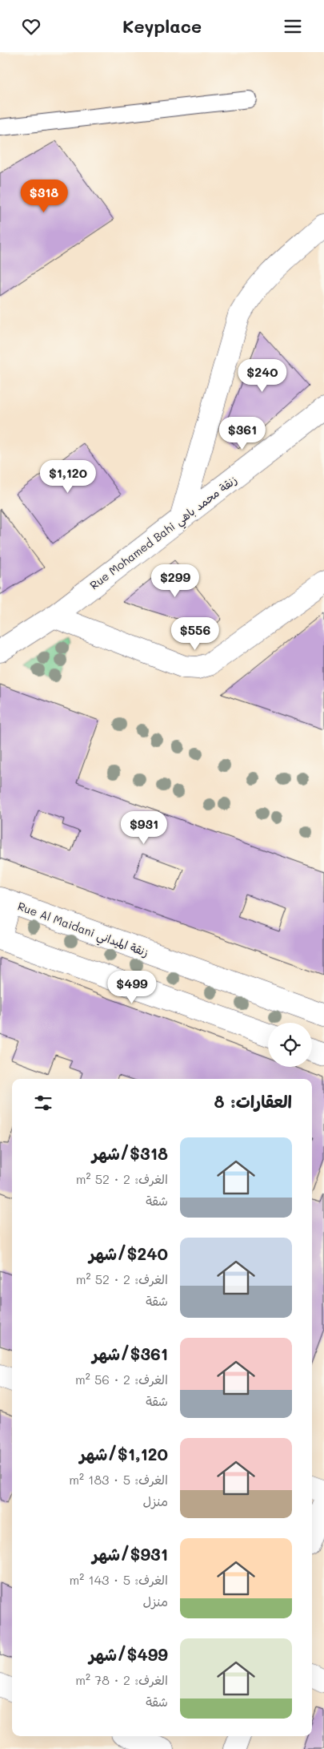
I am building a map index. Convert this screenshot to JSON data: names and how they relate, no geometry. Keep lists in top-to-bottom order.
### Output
{
  "streets": {
    "street": ["Rue Mohamed Bahi زنقة محمد باهي", "Rue Al Maidani زنقة الميداني"]
  },
  "page": {
    "header": "Keyplace",
    "price": [
      "$318",
      "$240",
      "$361",
      "$1,120",
      "$299",
      "$556",
      "$931",
      "$499"
    ],
    "heading": "العقارات: 8",
    "list": [
      {
        "name": "$318/شهر",
        "note": "الغرف: 2 · 52 m² · شقة"
      },
      {
        "name": "$240/شهر",
        "note": "الغرف: 2 · 52 m² · شقة"
      },
      {
        "name": "$361/شهر",
        "note": "الغرف: 2 · 56 m² · شقة"
      },
      {
        "name": "$1,120/شهر",
        "note": "الغرف: 5 · 183 m² · منزل"
      },
      {
        "name": "$931/شهر",
        "note": "الغرف: 5 · 143 m² · منزل"
      },
      {
        "name": "$499/شهر",
        "note": "الغرف: 2 · 78 m² · شقة"
      }
    ]
  }
}
